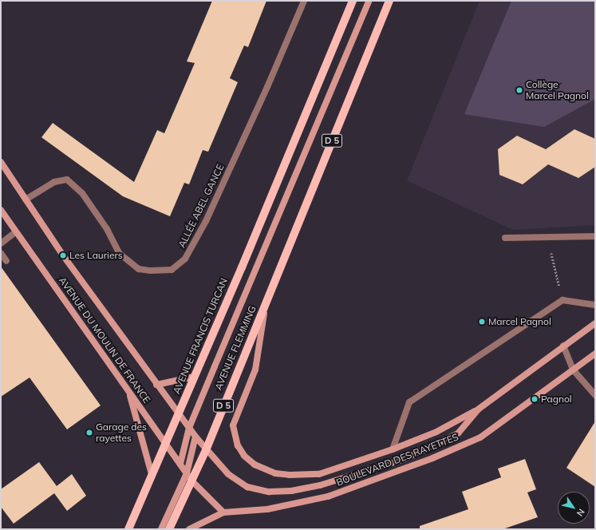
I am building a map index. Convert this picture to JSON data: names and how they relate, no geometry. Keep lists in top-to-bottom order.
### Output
{
  "streets": {
    "main road": [
      "D 5",
      "AVENUE FRANCIS TURCAN",
      "AVENUE DU MOULIN DE FRANCE",
      "AVENUE FLEMMING",
      "BOULEVARD DES RAYETTES"
    ],
    "street": ["ALLÉE ABEL GANCE"]
  },
  "crossings": [
    ["ALLÉE ABEL GANCE", "AVENUE DU MOULIN DE FRANCE"],
    ["AVENUE FRANCIS TURCAN", "AVENUE DU MOULIN DE FRANCE"],
    ["AVENUE DU MOULIN DE FRANCE", "AVENUE FLEMMING"],
    ["AVENUE FLEMMING", "BOULEVARD DES RAYETTES"]
  ],
  "places": [
    "Collège Marcel Pagnol",
    "Les Lauriers",
    "Marcel Pagnol",
    "Pagnol",
    "Garage des rayettes"
  ],
  "north": "bottom right"
}
